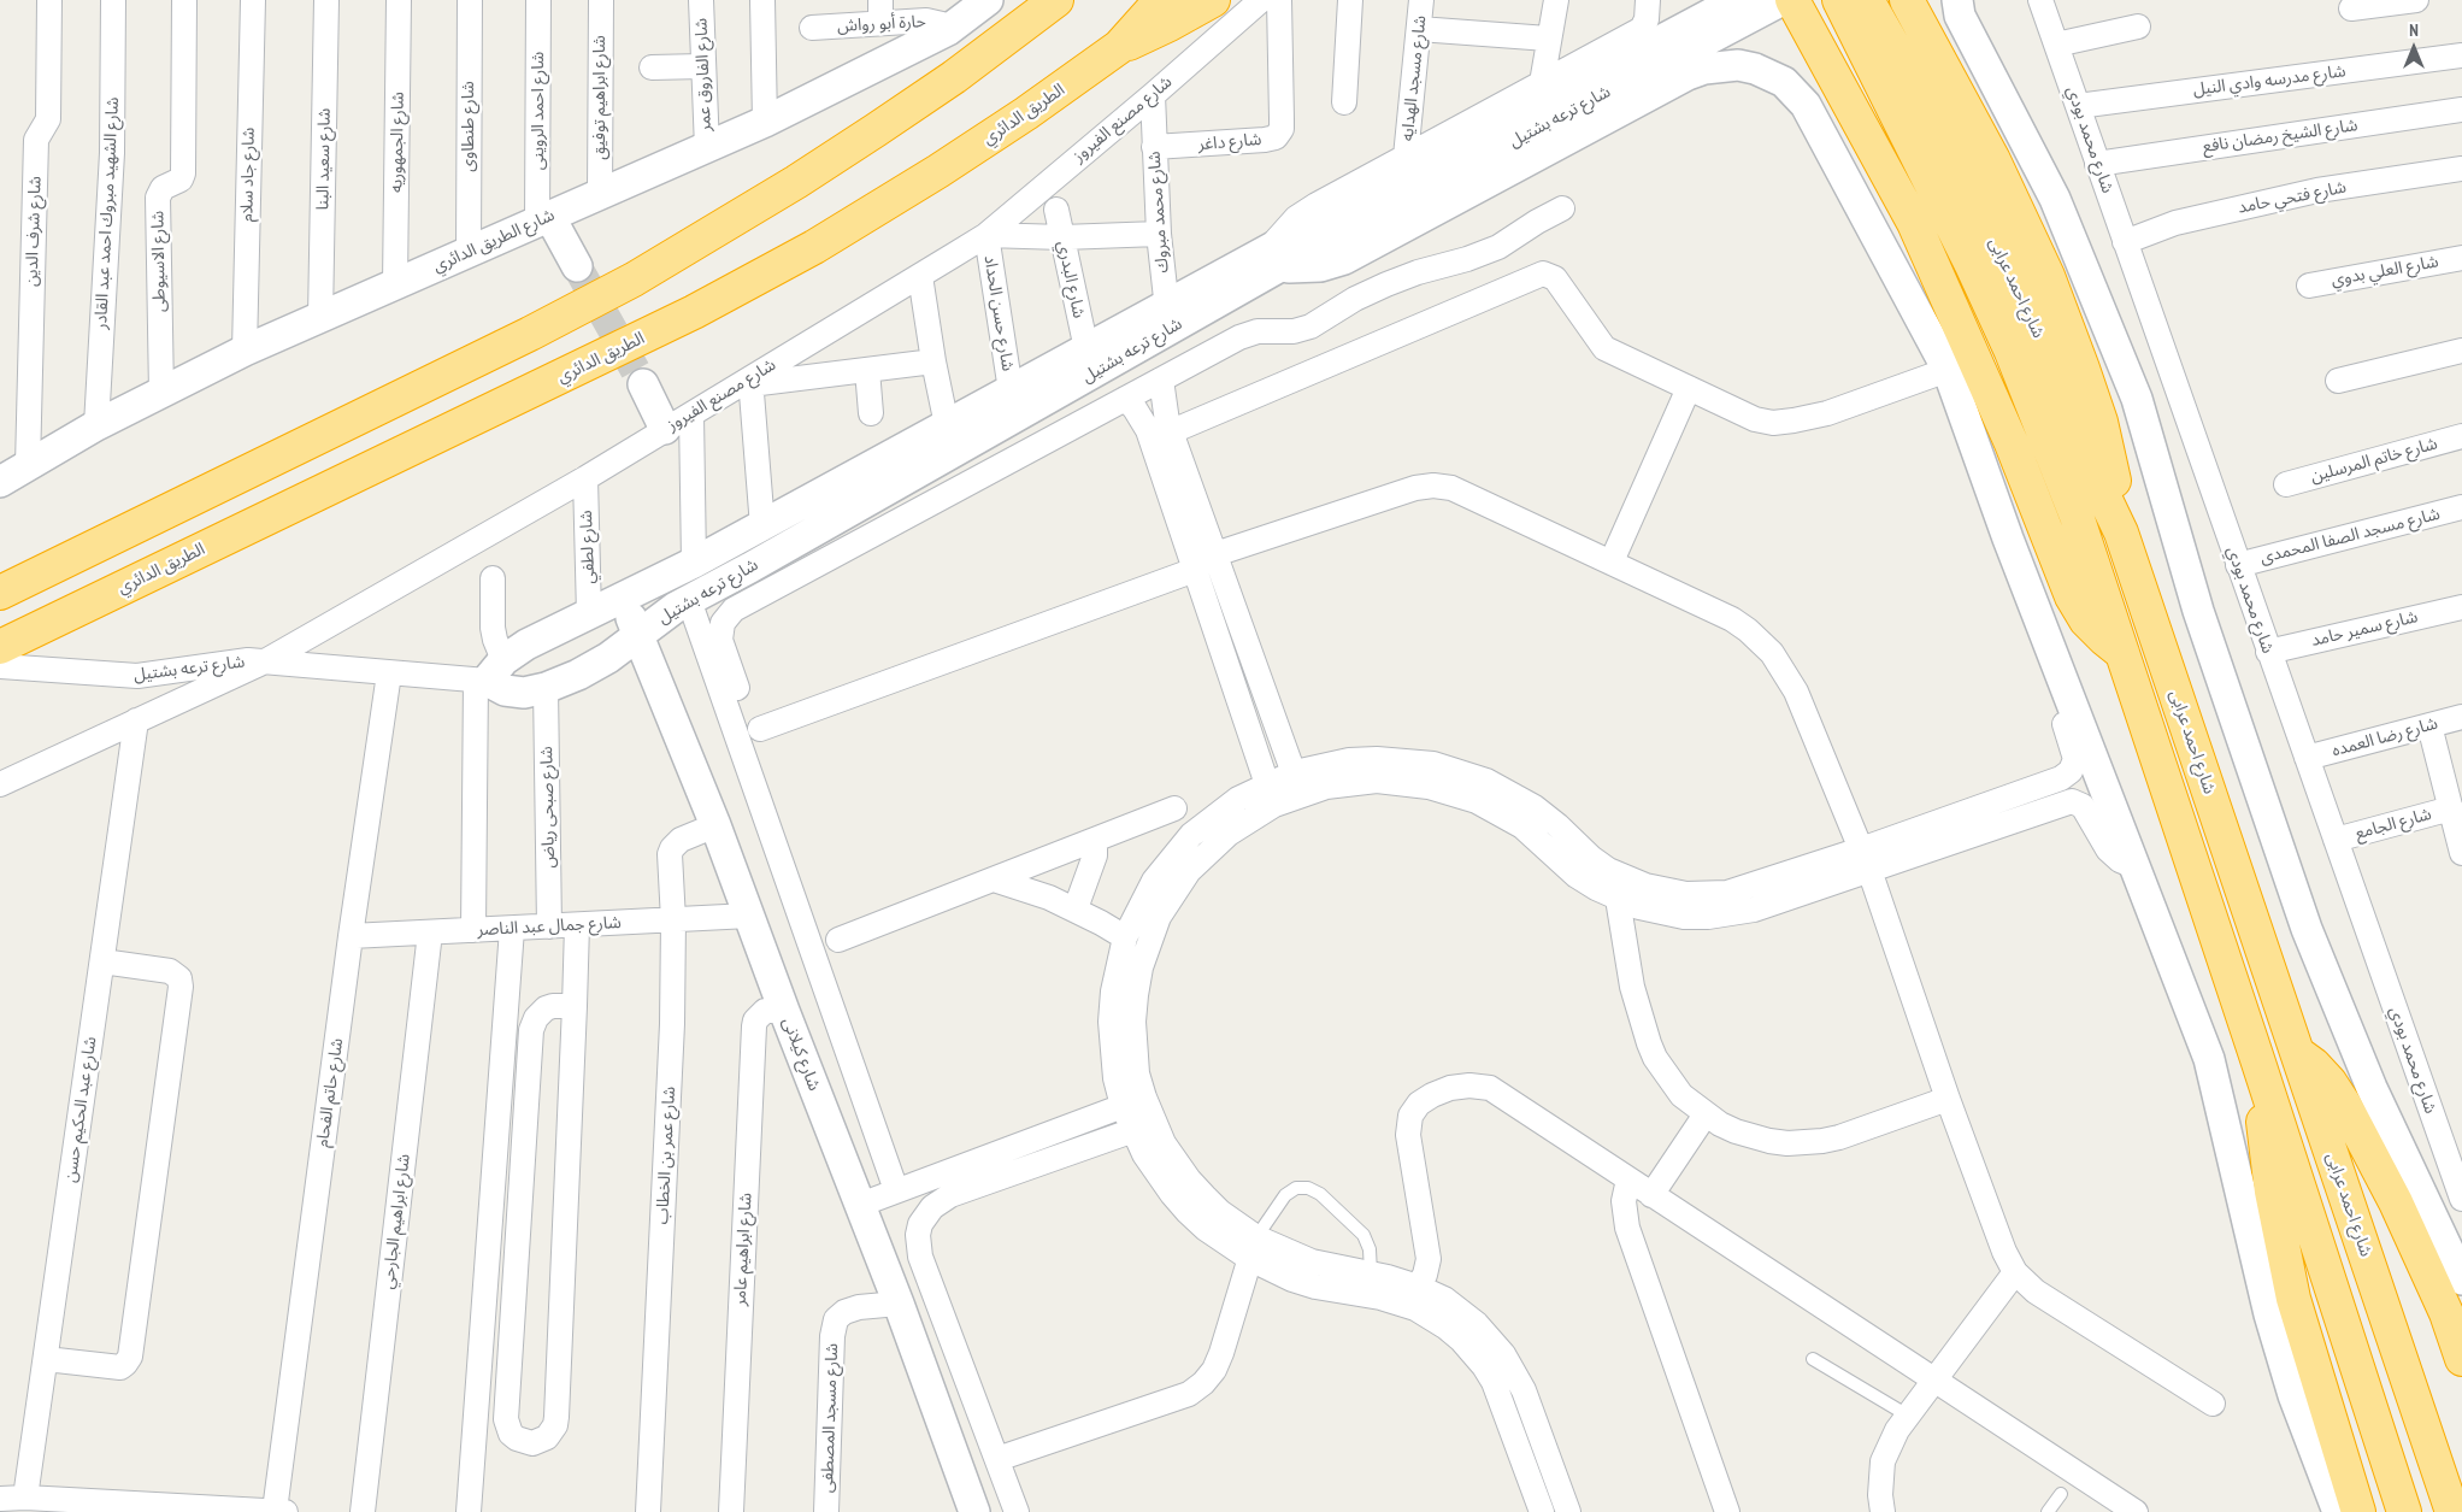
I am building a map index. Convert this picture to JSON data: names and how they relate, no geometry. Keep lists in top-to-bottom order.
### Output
{
  "streets": {
    "highway": ["الطريق الدائري", "شارع احمد عرابى"],
    "street": [
      "حارة أبو رواش",
      "شارع الفاروق عمر",
      "شارع مسجد الهدايه",
      "شارع مدرسه وادي النيل",
      "شارع ابراهيم توفيق",
      "شارع احمد الروينى",
      "شارع ترعه بشتيل",
      "شارع مصنع الفيروز",
      "شارع طنطاوى",
      "شارع الشيخ رمضان نافع",
      "شارع محمد بودي",
      "شارع الجمهوريه",
      "شارع داغر",
      "شارع سعيد البنا",
      "شارع جاد سلام",
      "شارع فتحي حامد",
      "شارع محمد مبروك",
      "شارع الشهيد مبروك احمد عبد القادر",
      "شارع شرف الدين",
      "شارع الطريق الدائري",
      "شارع الاسيوطى",
      "شارع العلي بدوي",
      "شارع البدري",
      "شارع حسن الحداد",
      "شارع خاتم المرسلين",
      "شارع مسجد الصفا المحمدى",
      "شارع لطفي",
      "شارع سمير حامد",
      "شارع رضا العمده",
      "شارع صبحى رياض",
      "شارع الجامع",
      "شارع جمال عبد الناصر",
      "شارع كيلانى",
      "شارع حاتم الفحام",
      "شارع عبد الحكيم حسن",
      "شارع عمر بن الخطاب",
      "شارع ابراهيم الجارحي",
      "شارع ابراهيم عامر",
      "شارع مسجد المصطفى"
    ]
  },
  "crossings": [
    ["حارة أبو رواش", "شارع الطريق الدائري"],
    ["شارع الفاروق عمر", "شارع الطريق الدائري"],
    ["شارع مسجد الهدايه", "شارع ترعه بشتيل"],
    ["شارع مدرسه وادي النيل", "شارع محمد بودي"],
    ["شارع ابراهيم توفيق", "شارع الطريق الدائري"],
    ["شارع احمد الروينى", "شارع الطريق الدائري"],
    ["شارع ترعه بشتيل", "شارع مصنع الفيروز"],
    ["شارع ترعه بشتيل", "شارع محمد مبروك"],
    ["شارع ترعه بشتيل", "شارع البدري"],
    ["شارع ترعه بشتيل", "شارع حسن الحداد"],
    ["شارع ترعه بشتيل", "شارع لطفي"],
    ["شارع ترعه بشتيل", "شارع صبحى رياض"],
    ["شارع ترعه بشتيل", "شارع كيلانى"],
    ["شارع ترعه بشتيل", "شارع حاتم الفحام"],
    ["شارع مصنع الفيروز", "شارع محمد مبروك"],
    ["شارع مصنع الفيروز", "شارع حسن الحداد"],
    ["شارع مصنع الفيروز", "شارع لطفي"],
    ["شارع مصنع الفيروز", "شارع عبد الحكيم حسن"],
    ["شارع طنطاوى", "شارع الطريق الدائري"],
    ["شارع الشيخ رمضان نافع", "شارع محمد بودي"],
    ["شارع محمد بودي", "شارع فتحي حامد"],
    ["شارع محمد بودي", "شارع مسجد الصفا المحمدى"],
    ["شارع محمد بودي", "شارع سمير حامد"],
    ["شارع محمد بودي", "شارع رضا العمده"],
    ["شارع محمد بودي", "شارع الجامع"],
    ["شارع الجمهوريه", "شارع الطريق الدائري"],
    ["شارع داغر", "شارع محمد مبروك"],
    ["شارع سعيد البنا", "شارع الطريق الدائري"],
    ["شارع جاد سلام", "شارع الطريق الدائري"],
    ["شارع الشهيد مبروك احمد عبد القادر", "شارع الطريق الدائري"],
    ["شارع شرف الدين", "شارع الطريق الدائري"],
    ["شارع الطريق الدائري", "شارع الاسيوطى"],
    ["شارع صبحى رياض", "شارع جمال عبد الناصر"],
    ["شارع جمال عبد الناصر", "شارع كيلانى"],
    ["شارع جمال عبد الناصر", "شارع حاتم الفحام"],
    ["شارع جمال عبد الناصر", "شارع عمر بن الخطاب"],
    ["شارع جمال عبد الناصر", "شارع ابراهيم الجارحي"],
    ["شارع كيلانى", "شارع عمر بن الخطاب"],
    ["شارع كيلانى", "شارع ابراهيم عامر"],
    ["شارع كيلانى", "شارع مسجد المصطفى"]
  ],
  "north": "top"
}
